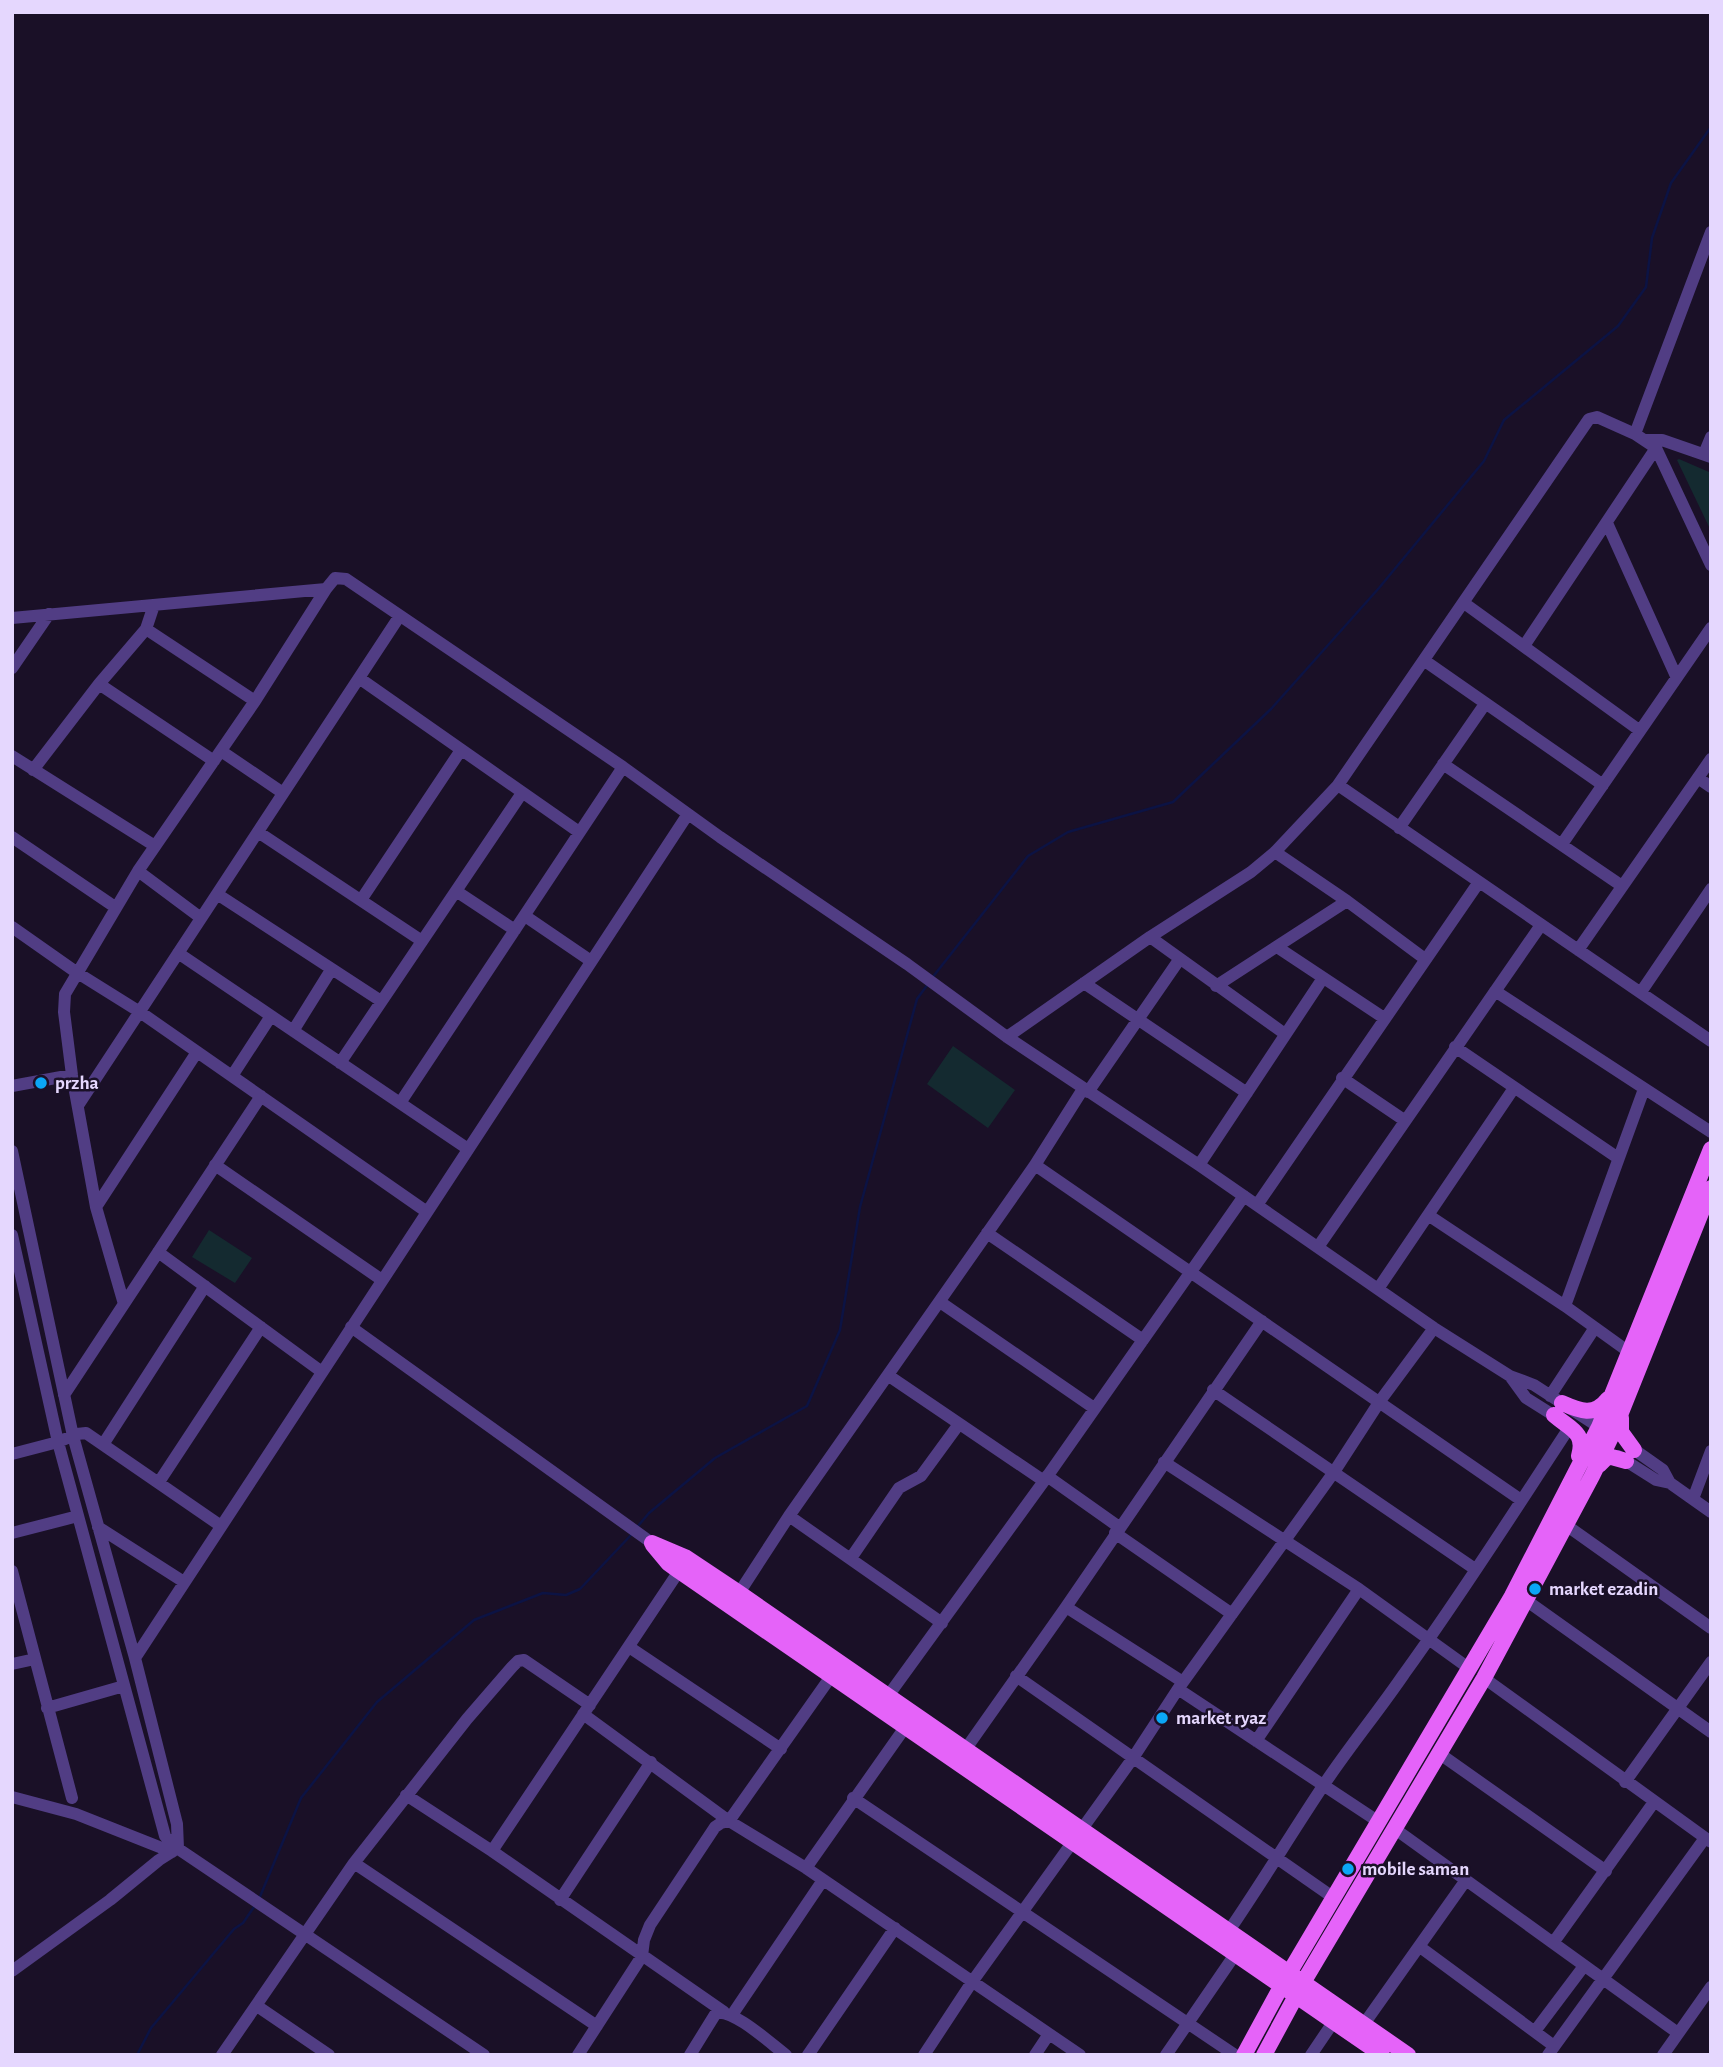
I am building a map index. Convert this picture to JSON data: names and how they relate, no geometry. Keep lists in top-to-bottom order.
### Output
{
  "places": [
    "przha",
    "market ezadin",
    "market ryaz",
    "mobile saman"
  ]
}
